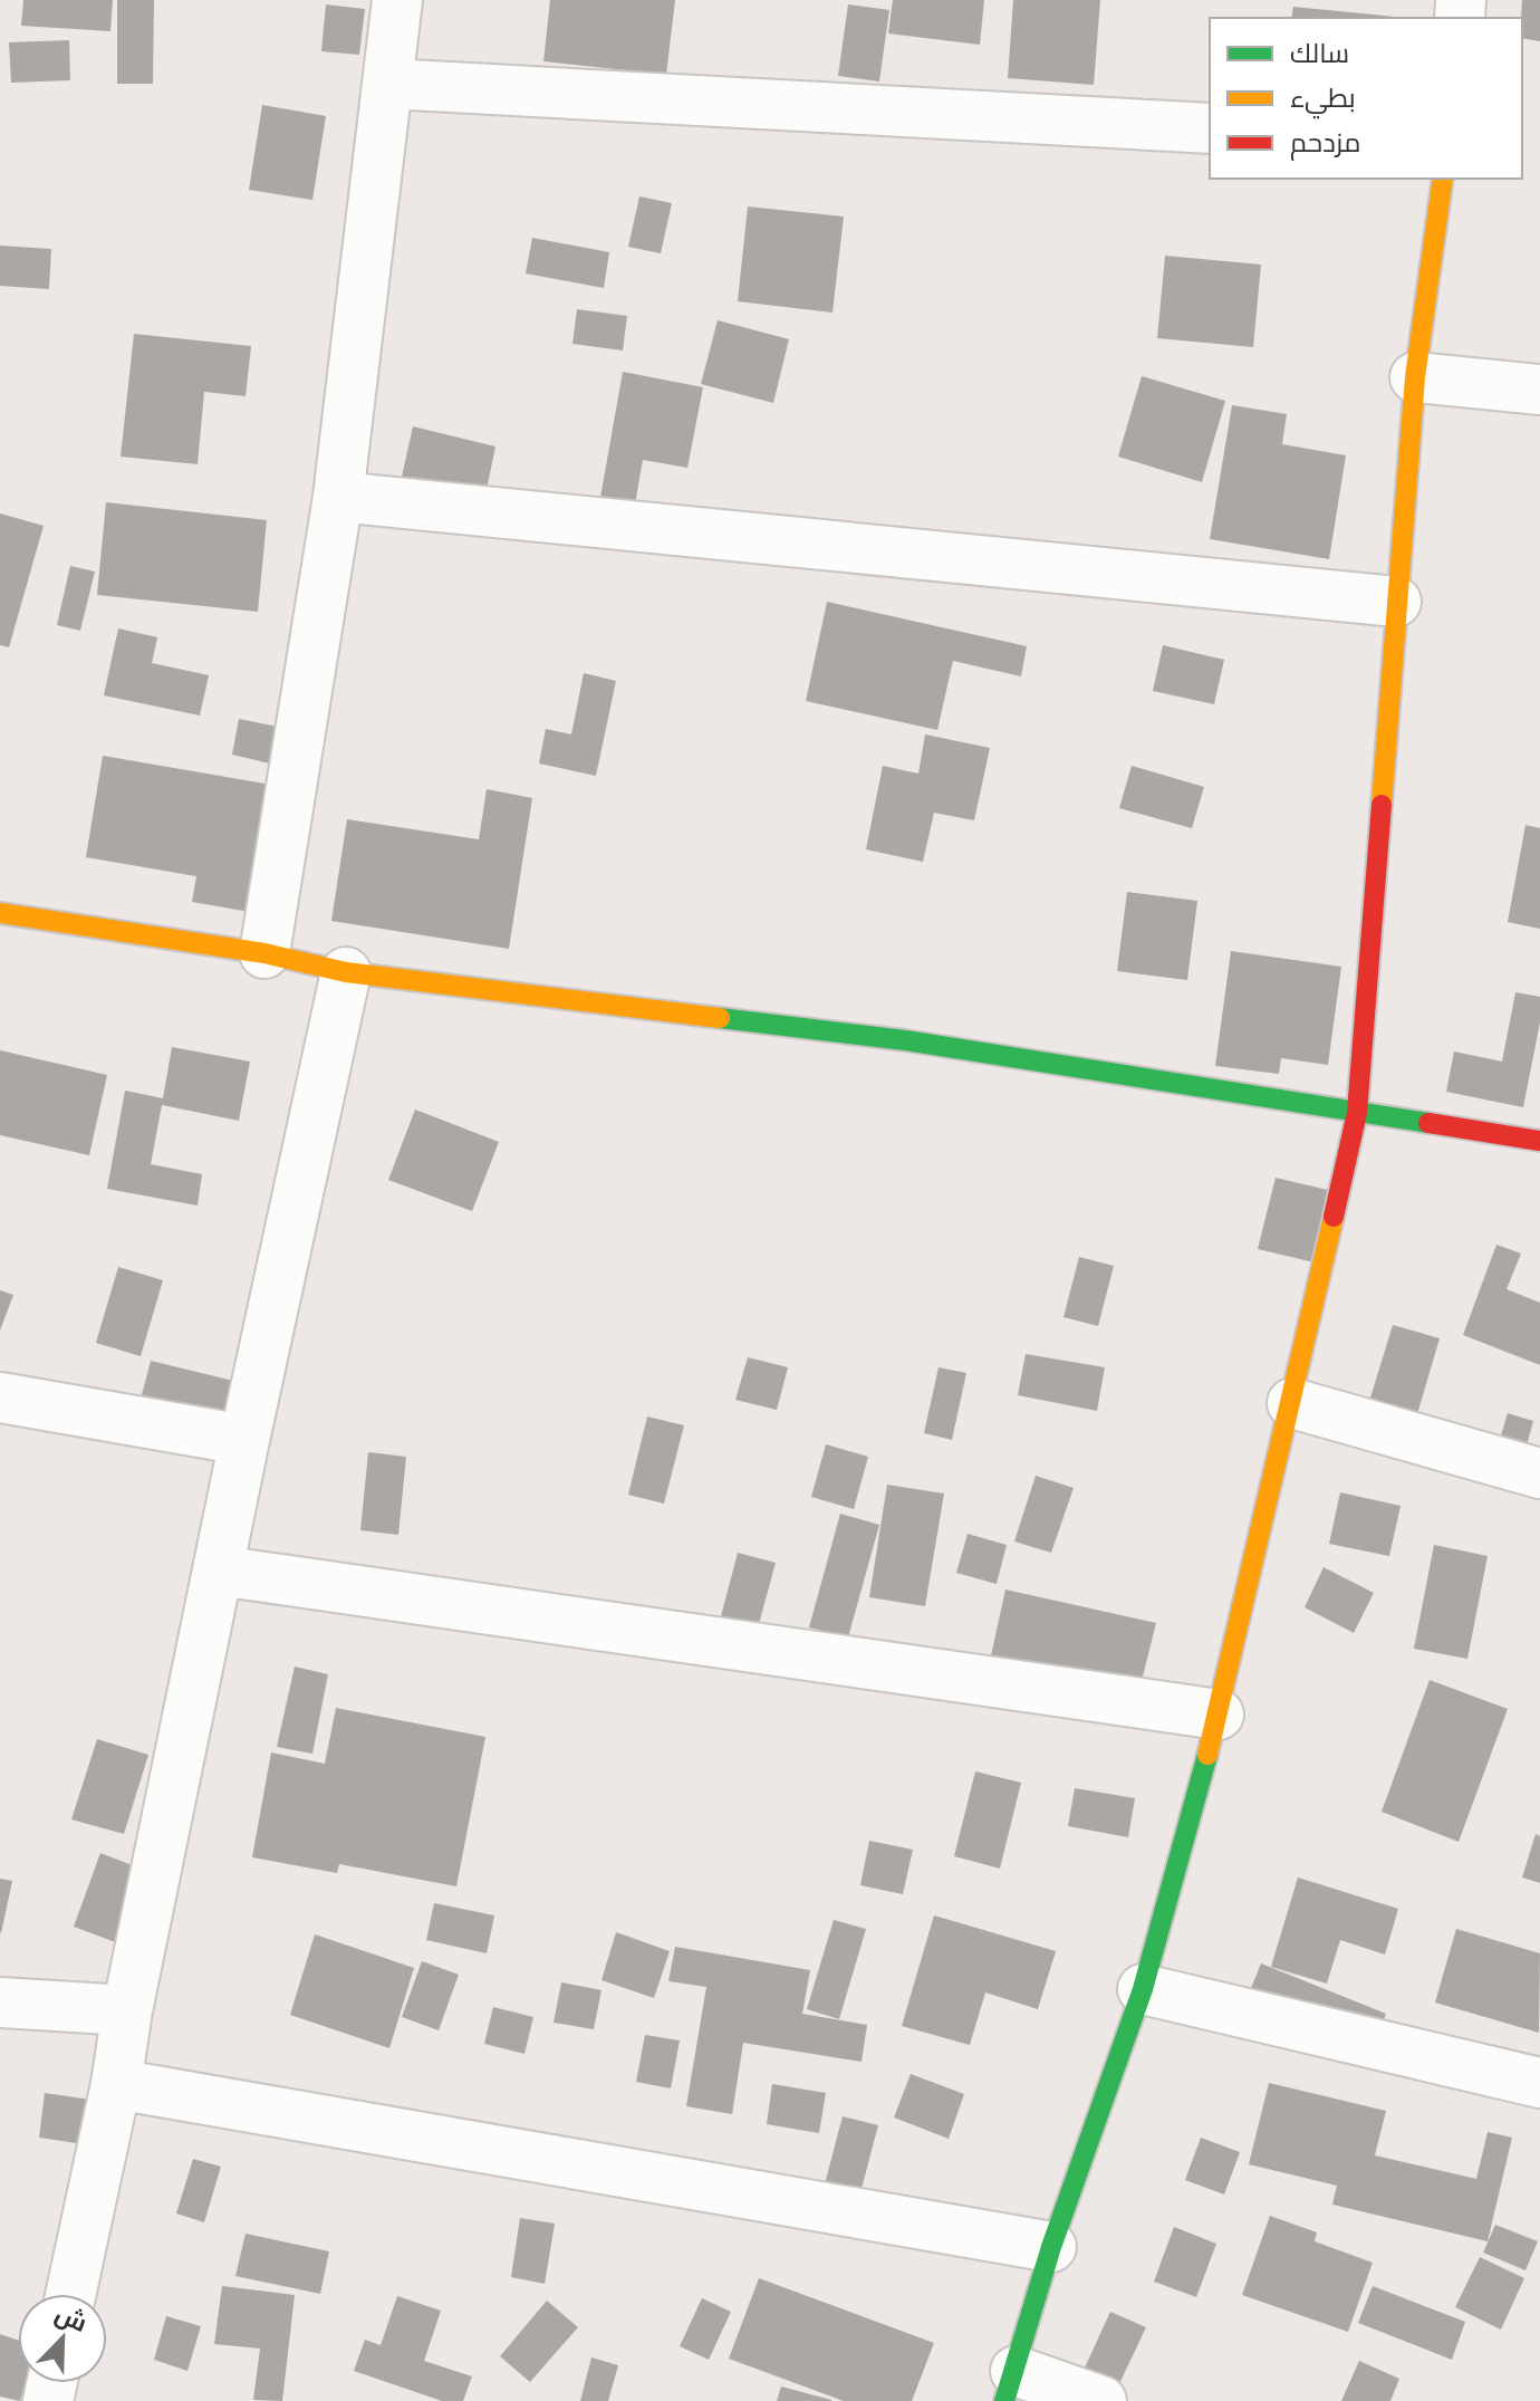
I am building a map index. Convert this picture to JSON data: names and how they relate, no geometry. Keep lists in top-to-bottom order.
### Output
{
  "legend": ["سالك", "بطيء", "مزدحم"],
  "north": "top right"
}
